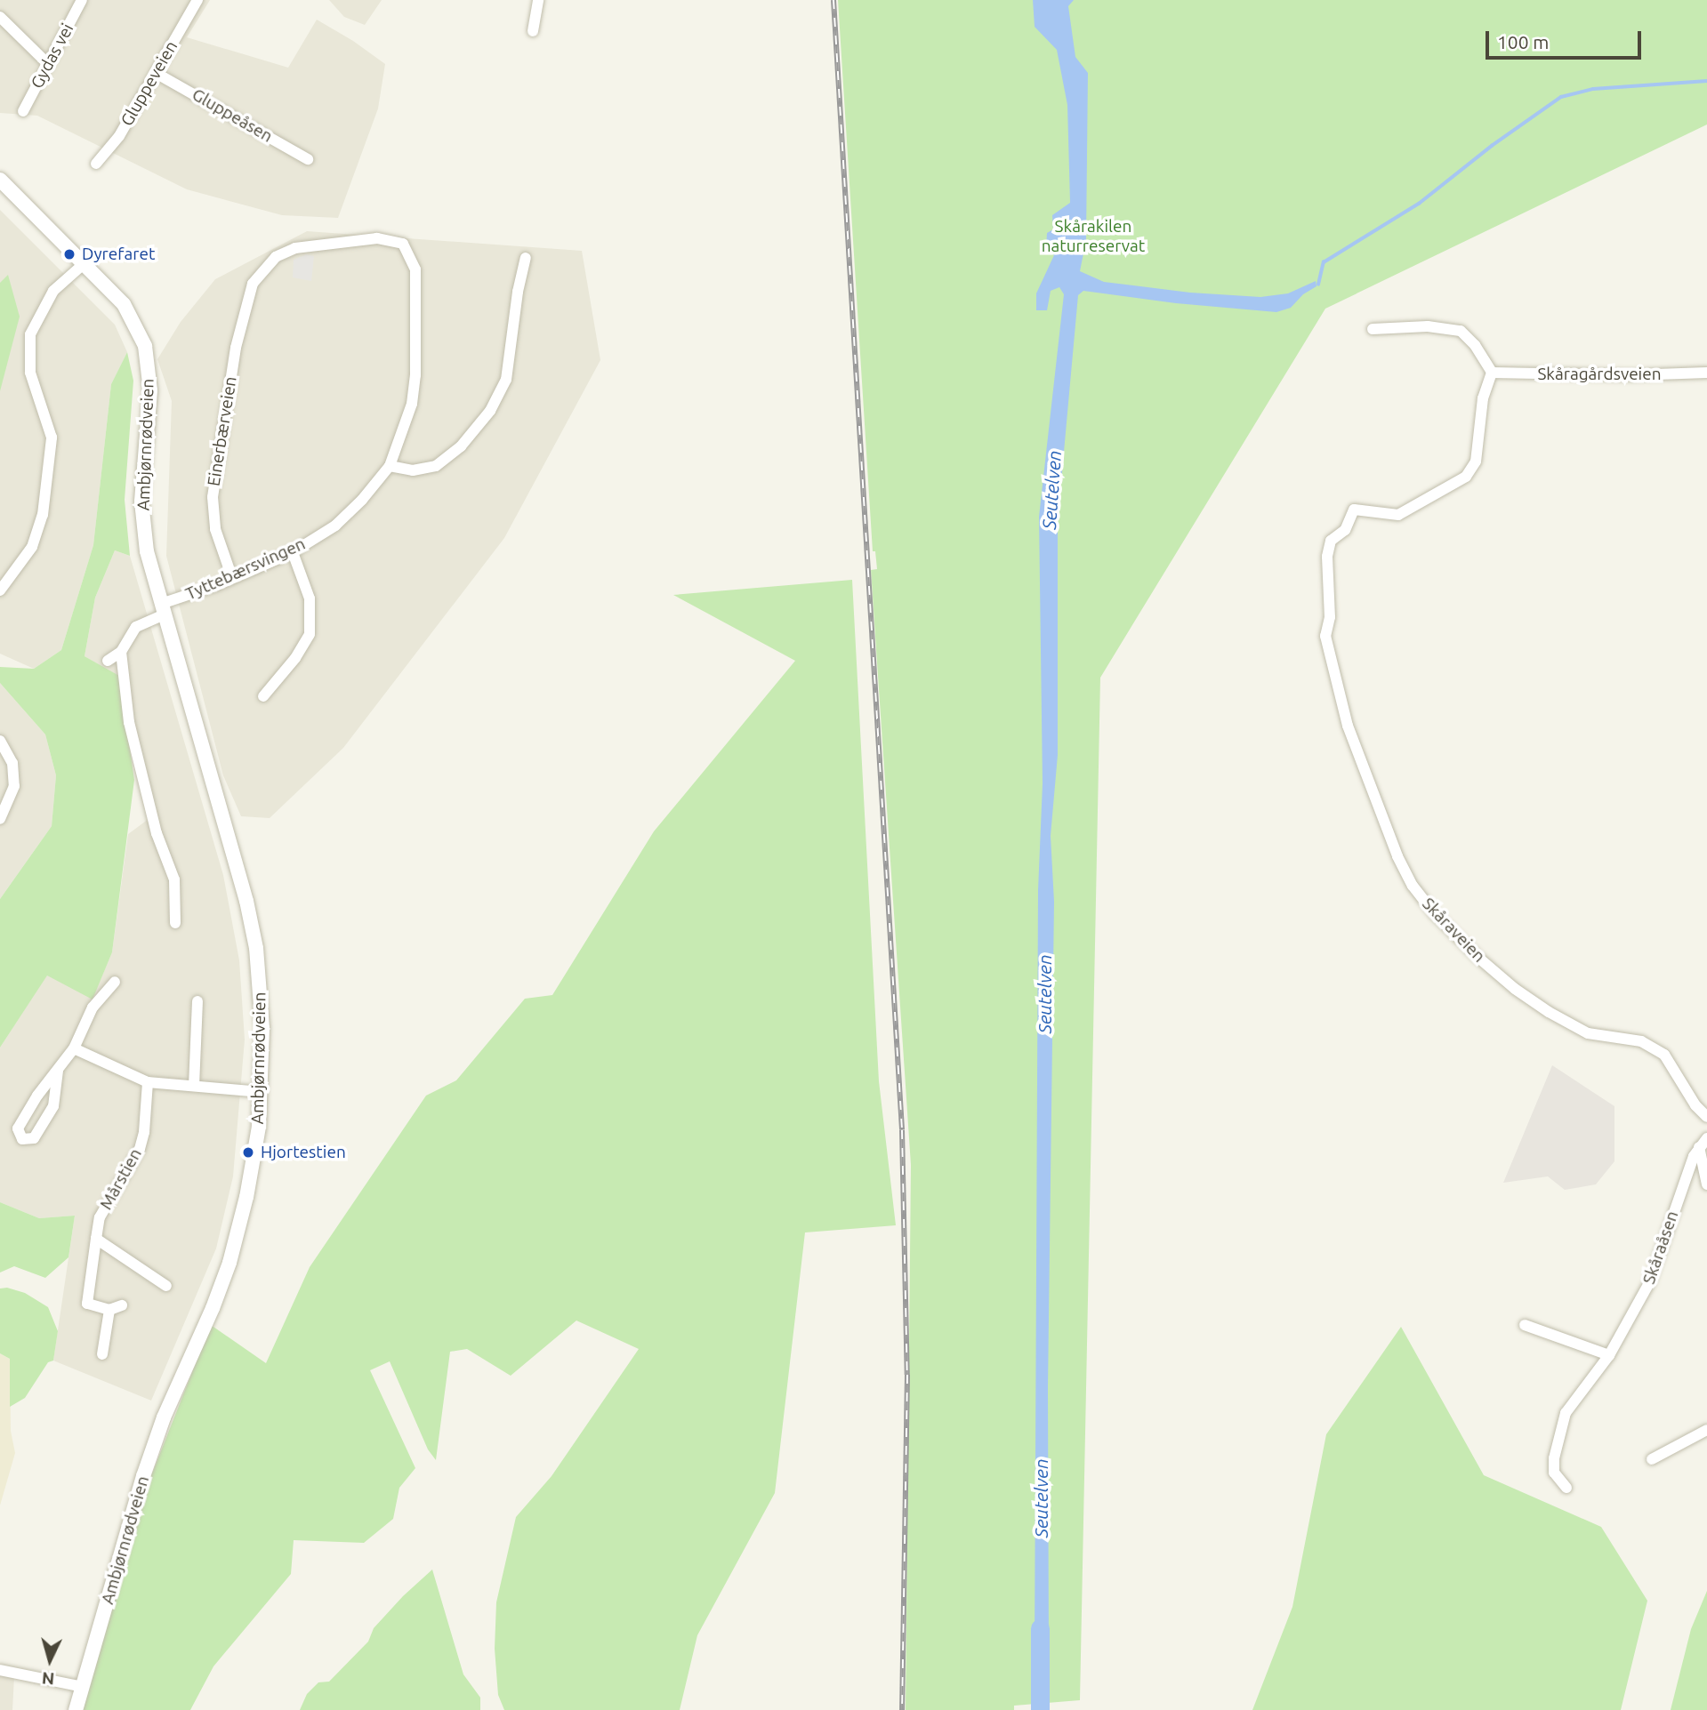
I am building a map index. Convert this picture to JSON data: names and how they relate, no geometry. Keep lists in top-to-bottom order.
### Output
{
  "streets": {
    "street": [
      "Gydas vei",
      "Gluppeveien",
      "Gluppeåsen",
      "Skåragårdsveien",
      "Einerbærveien",
      "Ambjørnrødveien",
      "Tyttebærsvingen",
      "Skåraveien",
      "Mårstien",
      "Skåraåsen"
    ]
  },
  "crossings": [
    ["Gluppeveien", "Gluppeåsen"],
    ["Skåragårdsveien", "Skåraveien"],
    ["Einerbærveien", "Tyttebærsvingen"],
    ["Ambjørnrødveien", "Tyttebærsvingen"]
  ],
  "water": ["Seutelven"],
  "parks": ["Skårakilen naturreservat"],
  "places": ["Dyrefaret", "Hjortestien"],
  "scale_bar": "100 m",
  "north": "bottom"
}
